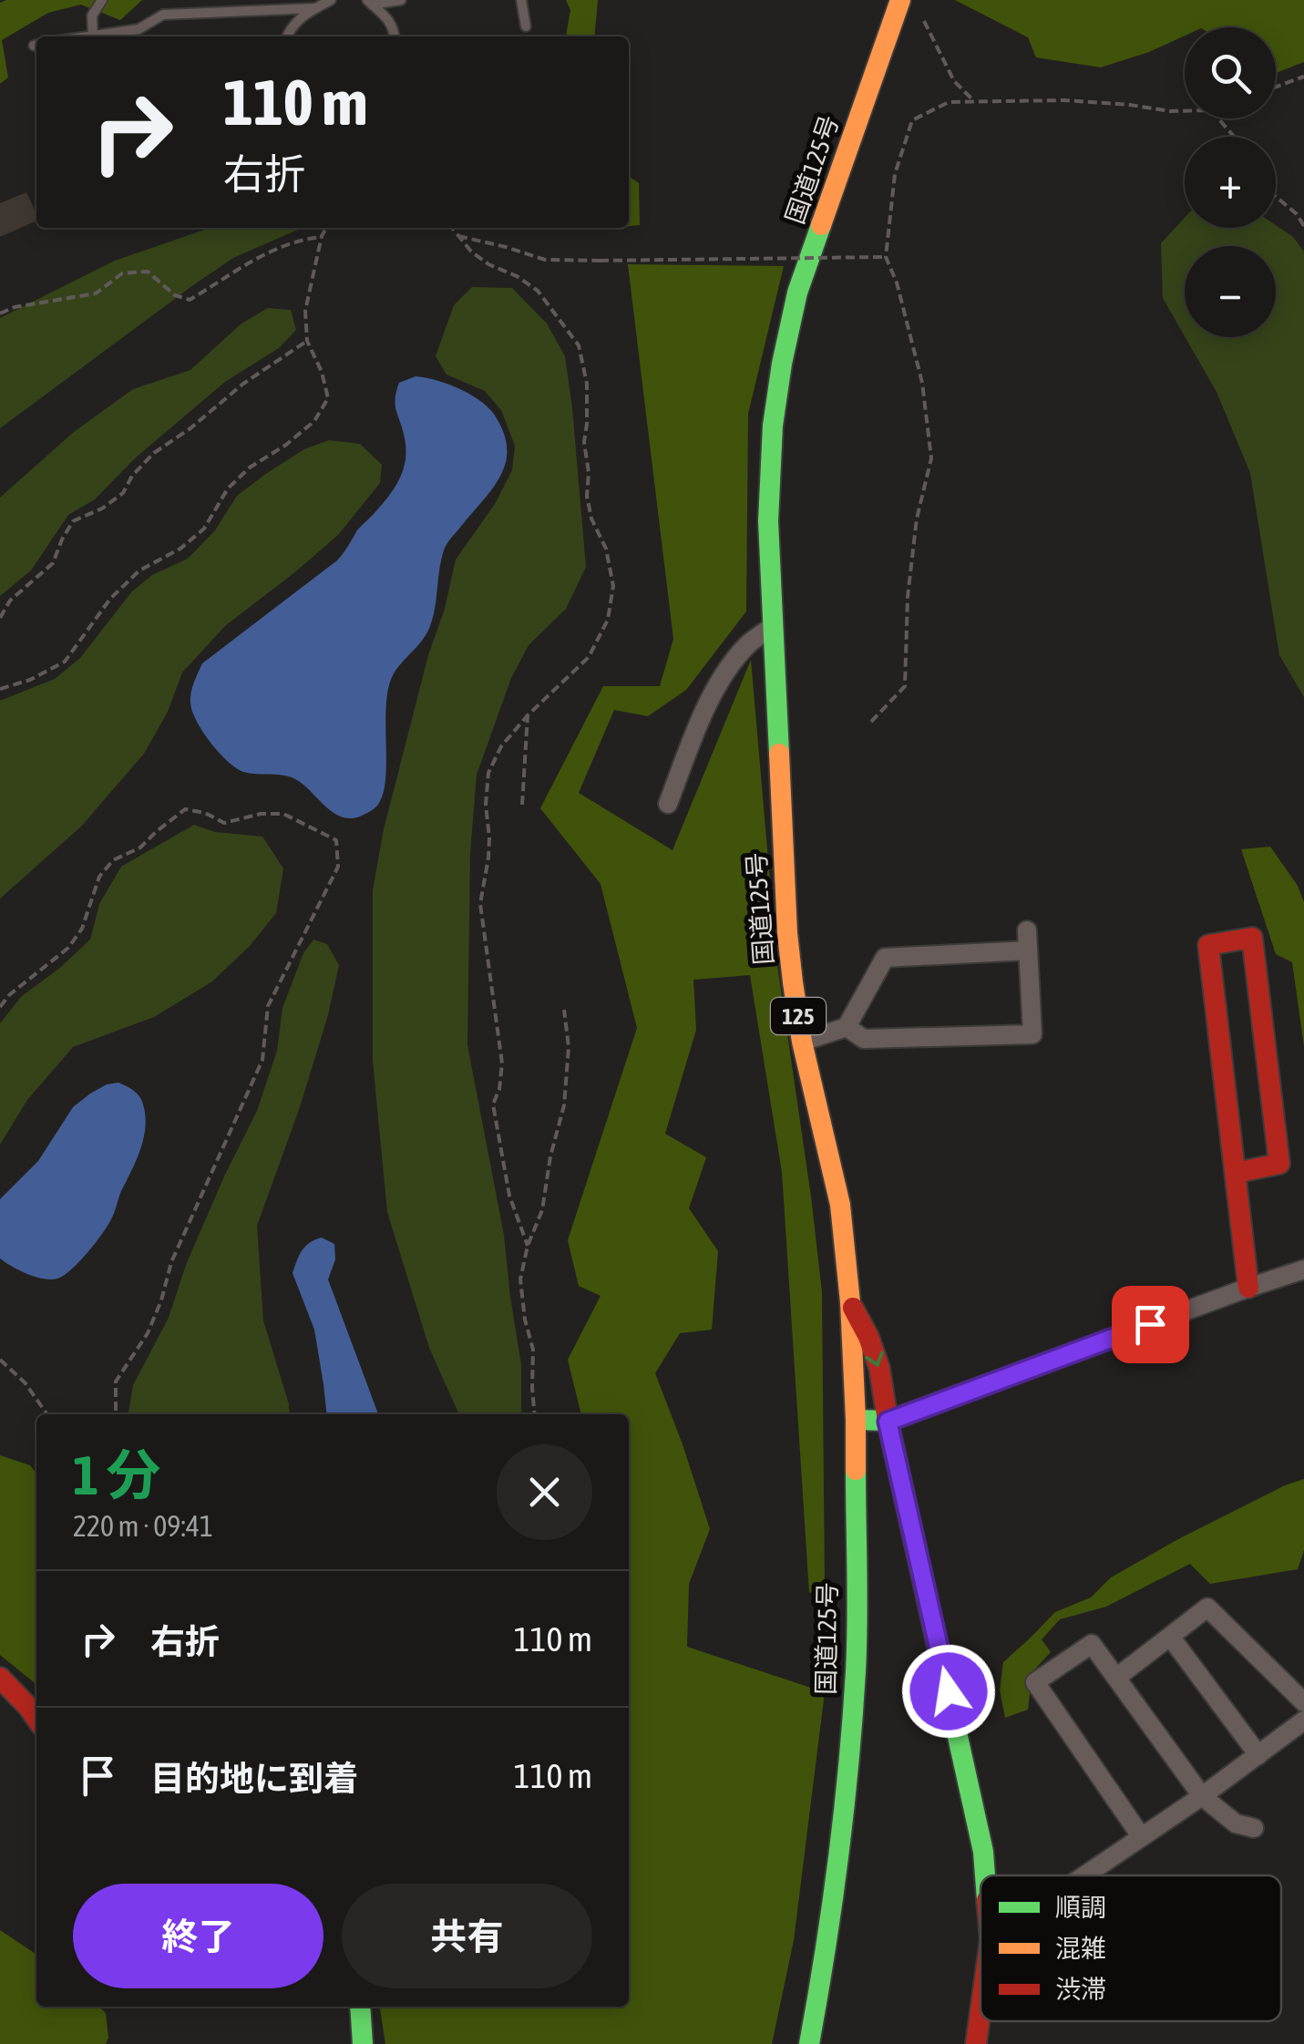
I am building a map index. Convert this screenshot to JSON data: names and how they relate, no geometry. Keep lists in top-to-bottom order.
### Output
{
  "streets": {
    "main road": ["国道125号", "125"]
  },
  "legend": ["順調", "混雑", "渋滞"],
  "page": {
    "map_buttons": ["+", "−"],
    "turn": ["110 m", "右折"],
    "heading": ["1 分", "220 m · 09:41"],
    "list": [
      {
        "name": "右折",
        "value": "110 m"
      },
      {
        "name": "目的地に到着",
        "value": "110 m"
      }
    ],
    "buttons": ["終了", "共有"]
  }
}
